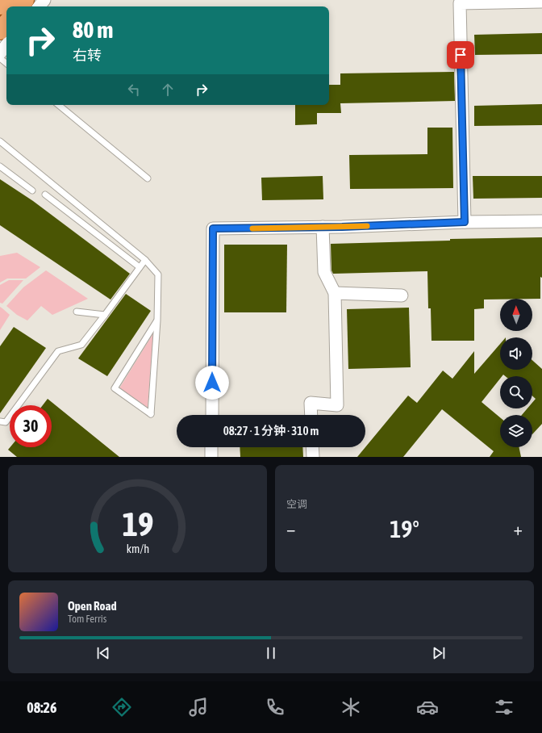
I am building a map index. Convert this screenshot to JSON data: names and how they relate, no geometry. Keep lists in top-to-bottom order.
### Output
{
  "north": "top",
  "page": {
    "turn": ["80 m", "右转"],
    "limit": "30",
    "trip": "08:27 · 1 分钟 · 310 m",
    "tile": "空调",
    "heat": ["−", "19°", "+"],
    "song": ["Open Road", "Tom Ferris"],
    "tabs": "08:26",
    "gauge": ["19", "km/h"]
  }
}
